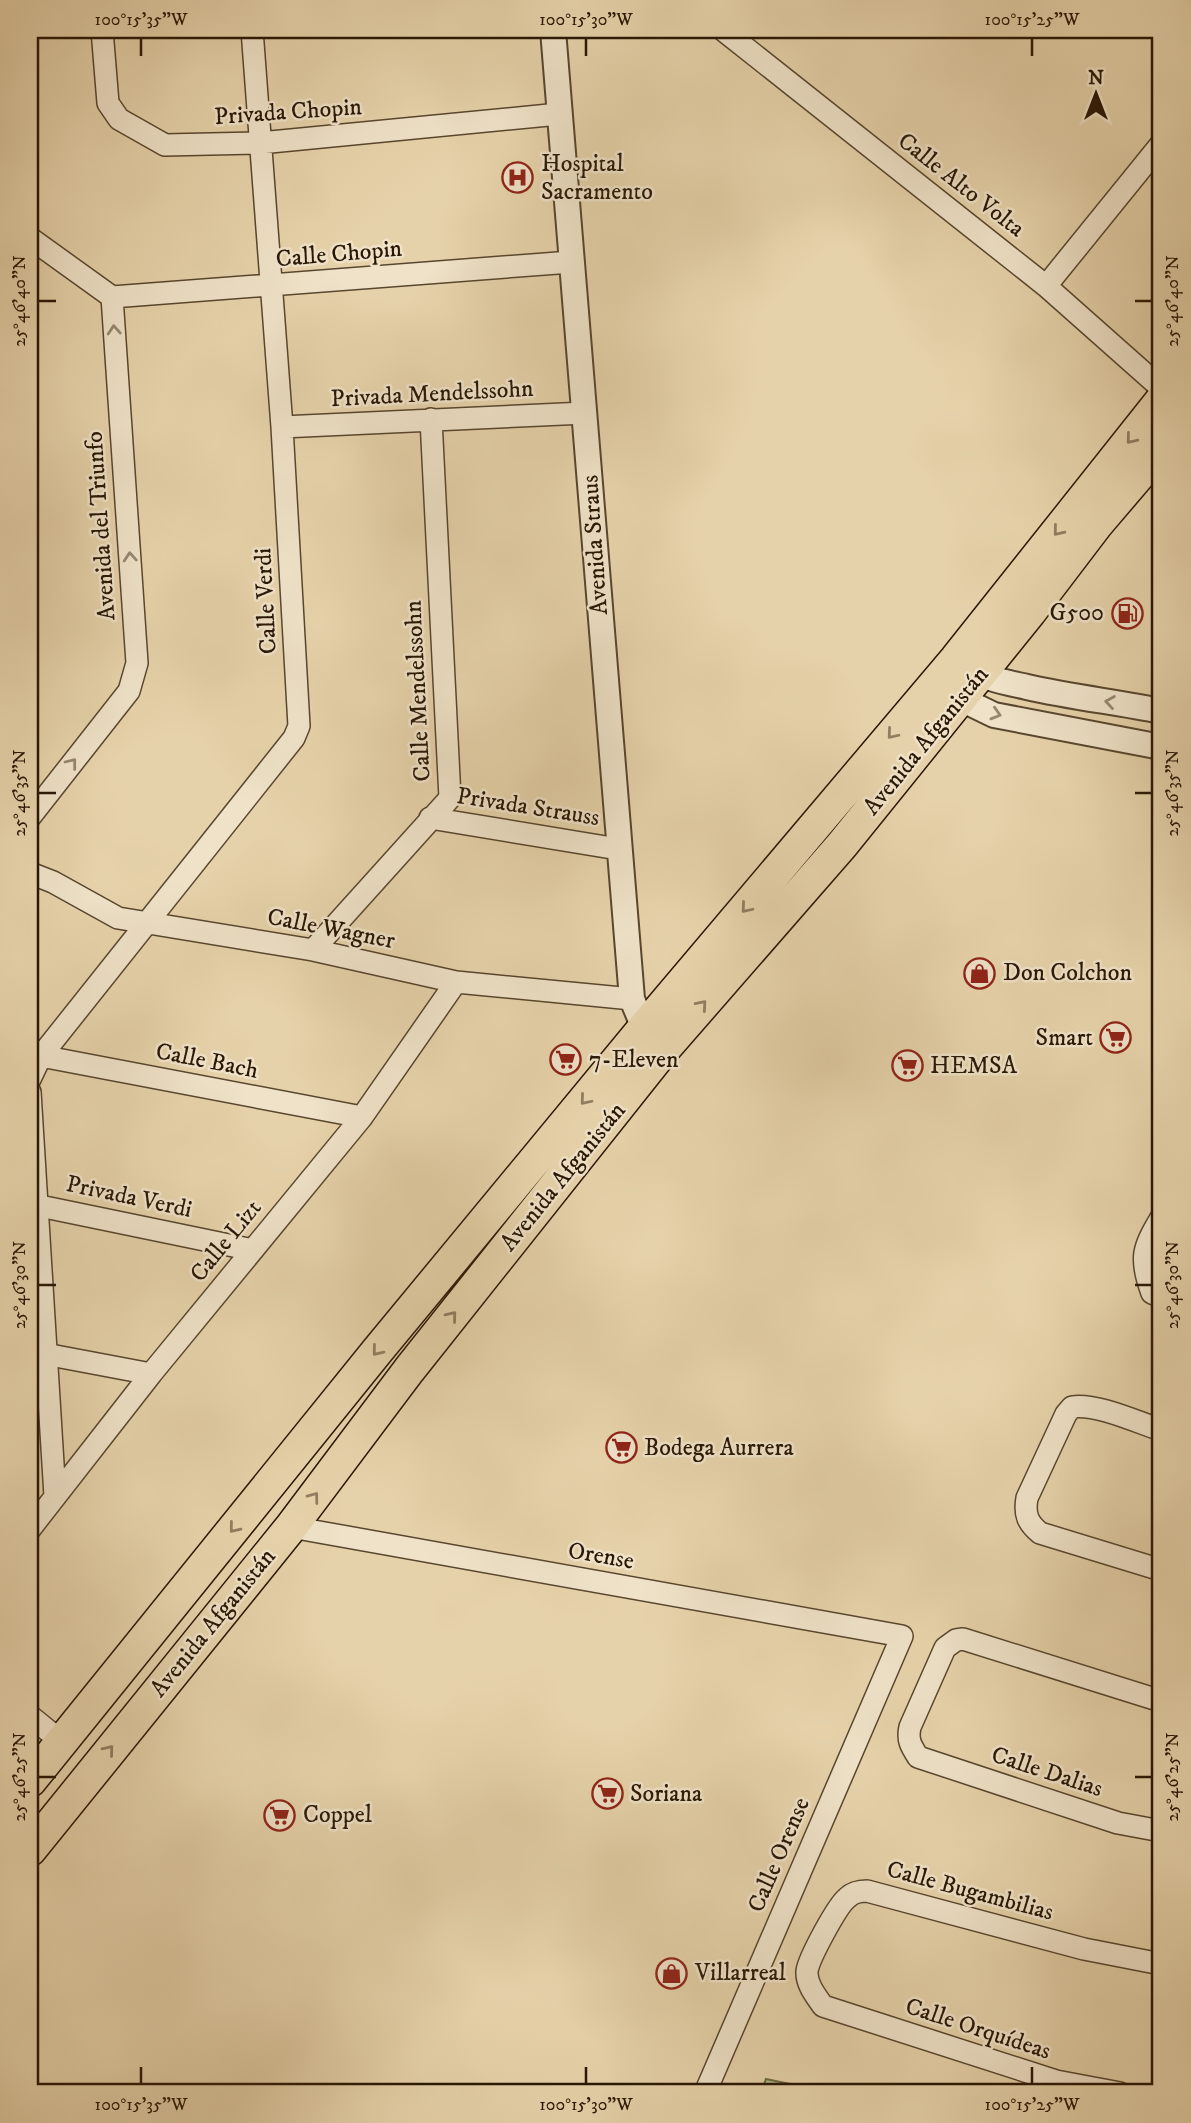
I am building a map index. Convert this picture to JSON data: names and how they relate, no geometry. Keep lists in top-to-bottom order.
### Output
{
  "streets": {
    "main road": ["Avenida Afganistán"],
    "street": [
      "Privada Chopin",
      "Calle Alto Volta",
      "Calle Chopin",
      "Privada Mendelssohn",
      "Avenida del Triunfo",
      "Avenida Straus",
      "Calle Verdi",
      "Calle Mendelssohn",
      "Privada Strauss",
      "Calle Wagner",
      "Calle Bach",
      "Privada Verdi",
      "Calle Lizt",
      "Orense",
      "Calle Dalias",
      "Calle Orense",
      "Calle Bugambilias",
      "Calle Orquídeas"
    ]
  },
  "crossings": [
    ["Privada Chopin", "Avenida Straus"],
    ["Privada Chopin", "Calle Verdi"],
    ["Calle Chopin", "Avenida del Triunfo"],
    ["Calle Chopin", "Avenida Straus"],
    ["Calle Chopin", "Calle Verdi"],
    ["Privada Mendelssohn", "Avenida Straus"],
    ["Privada Mendelssohn", "Calle Verdi"],
    ["Privada Mendelssohn", "Calle Mendelssohn"],
    ["Avenida Straus", "Avenida Afganistán"],
    ["Avenida Straus", "Privada Strauss"],
    ["Avenida Straus", "Calle Wagner"],
    ["Calle Verdi", "Calle Wagner"],
    ["Calle Verdi", "Calle Bach"],
    ["Calle Mendelssohn", "Privada Strauss"],
    ["Calle Mendelssohn", "Calle Wagner"],
    ["Avenida Afganistán", "Orense"],
    ["Calle Wagner", "Calle Lizt"],
    ["Calle Bach", "Calle Lizt"],
    ["Privada Verdi", "Calle Lizt"],
    ["Orense", "Calle Orense"],
    ["Calle Bugambilias", "Calle Orquídeas"]
  ],
  "one_way": ["Avenida del Triunfo"],
  "places": {
    "hospital": ["Hospital Sacramento"],
    "fuel station": ["G500"],
    "shop": ["Don Colchon", "Villarreal"],
    "supermarket": [
      "Smart",
      "7-Eleven",
      "HEMSA",
      "Bodega Aurrera",
      "Soriana",
      "Coppel"
    ]
  },
  "north": "top",
  "coordinates": [
    "100°15'35\"W",
    "100°15'30\"W",
    "100°15'25\"W",
    "25°46'40\"N",
    "25°46'35\"N",
    "25°46'30\"N",
    "25°46'25\"N"
  ]
}
